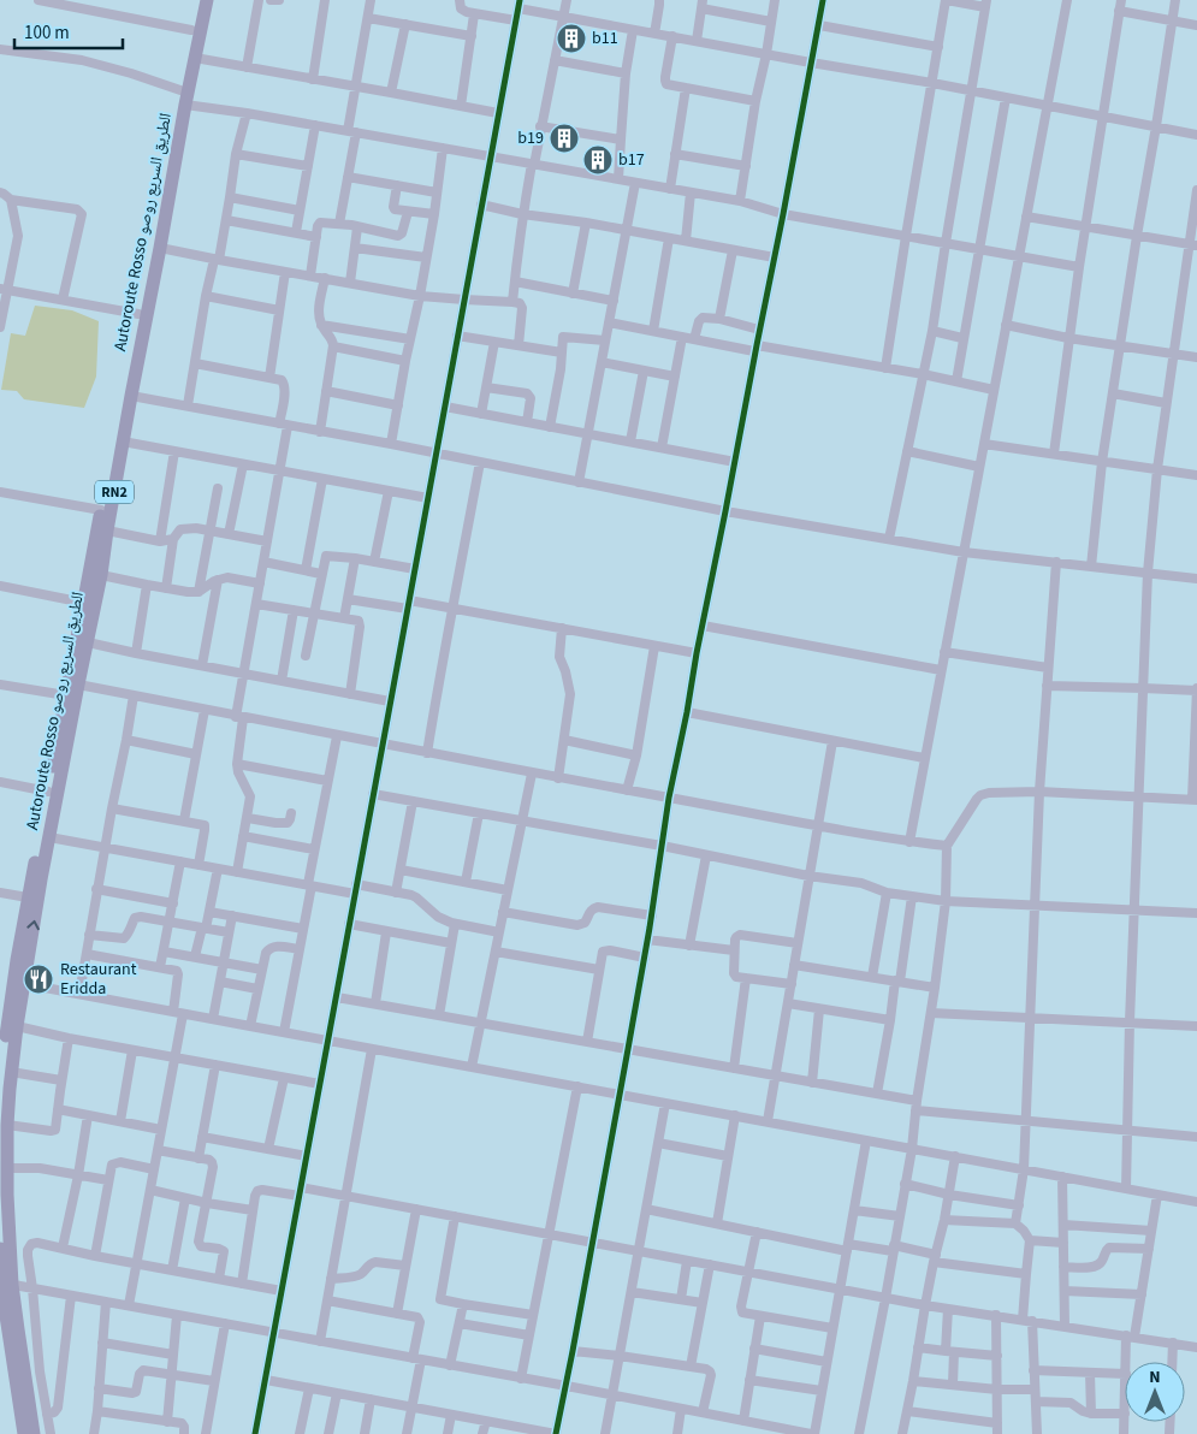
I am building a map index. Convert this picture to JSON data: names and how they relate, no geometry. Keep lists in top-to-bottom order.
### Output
{
  "streets": {
    "highway": ["Autoroute Rosso الطريق السريع روصو", "RN2"]
  },
  "places": {
    "building": ["b11", "b19", "b17"],
    "restaurant": ["Restaurant Eridda"]
  },
  "scale_bar": "100 m",
  "north": "top"
}
